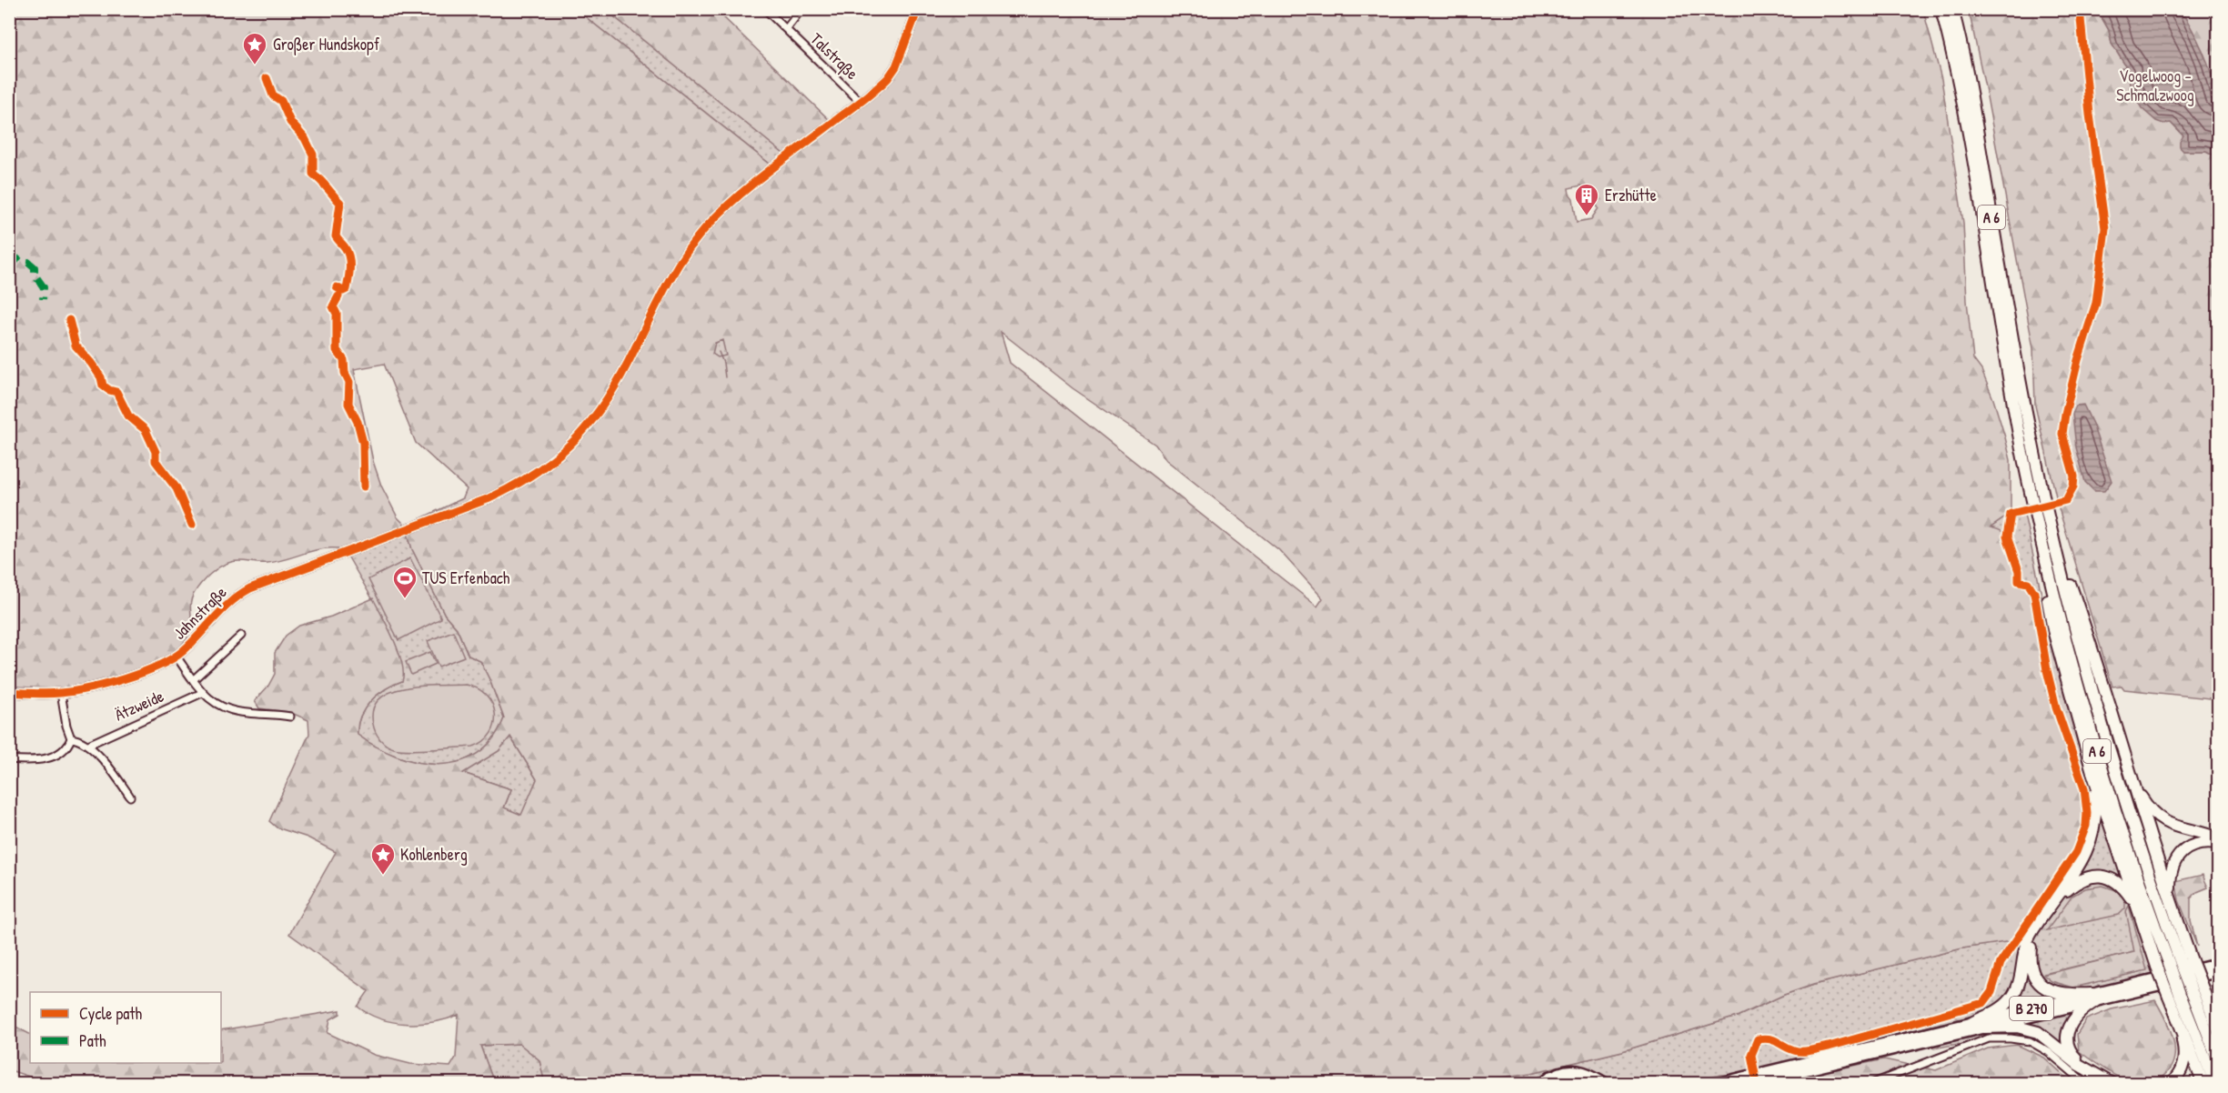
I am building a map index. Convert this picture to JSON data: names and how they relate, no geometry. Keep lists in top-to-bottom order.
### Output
{
  "streets": {
    "highway": ["A 6", "B 270"],
    "street": ["Talstraße", "Jahnstraße", "Ätzweide"]
  },
  "crossings": [
    ["Talstraße", "Jahnstraße"]
  ],
  "parks": ["Vogelwoog - Schmalzwoog"],
  "places": {
    "place": ["Großer Hundskopf", "Kohlenberg"],
    "building": ["Erzhütte"],
    "sports": ["TUS Erfenbach"]
  },
  "legend": ["Cycle path", "Path"]
}
